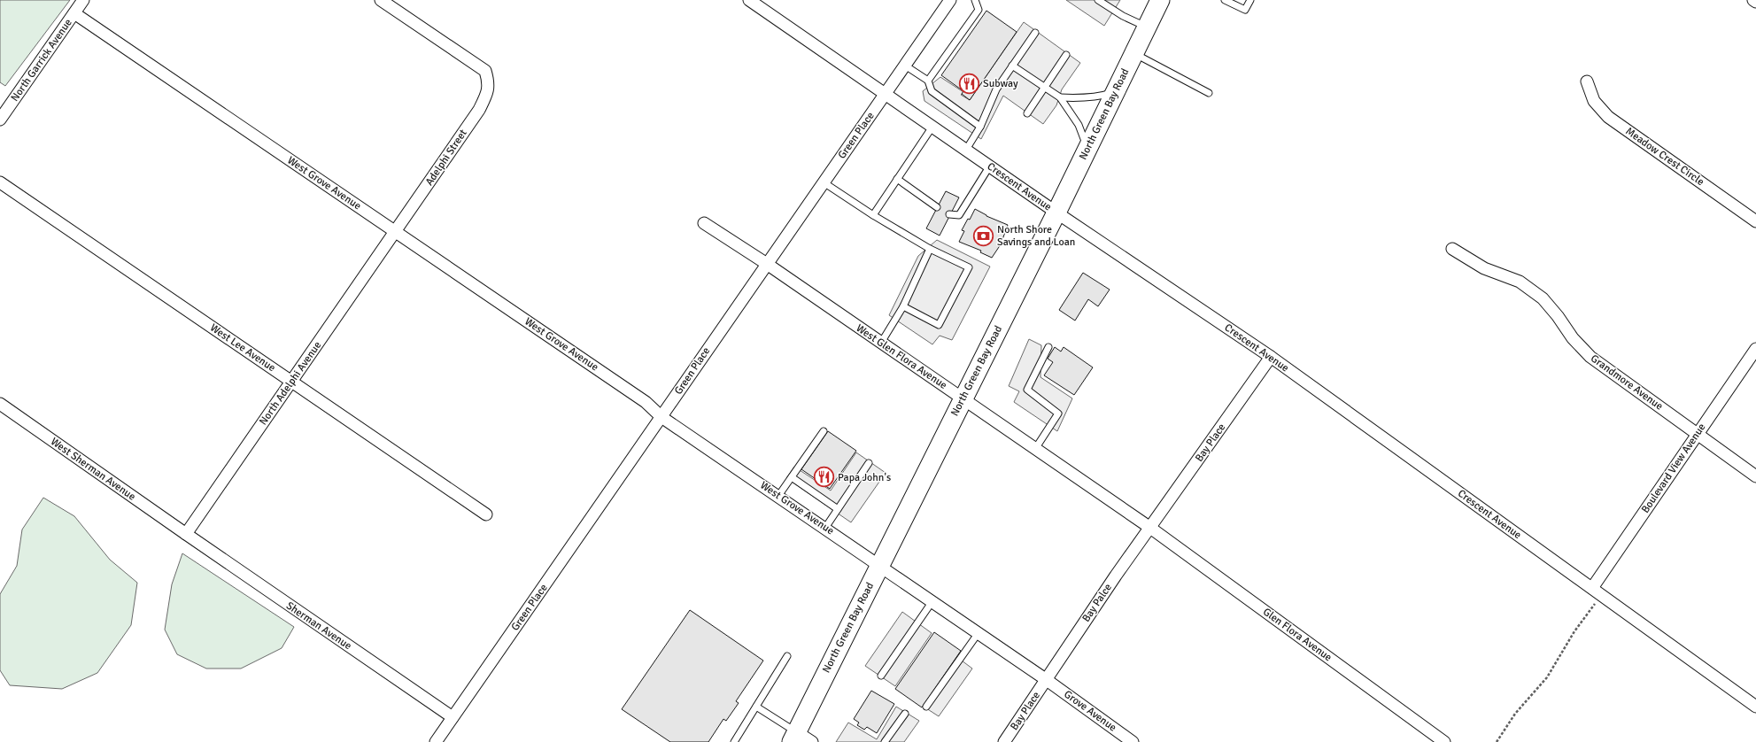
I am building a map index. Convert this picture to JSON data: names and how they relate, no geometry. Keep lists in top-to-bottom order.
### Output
{
  "streets": {
    "main road": ["North Green Bay Road"],
    "street": [
      "North Garrick Avenue",
      "Green Place",
      "Meadow Crest Circle",
      "Adelphi Street",
      "West Grove Avenue",
      "Crescent Avenue",
      "West Lee Avenue",
      "West Glen Flora Avenue",
      "Grandmore Avenue",
      "North Adelphi Avenue",
      "Bay Place",
      "Boulevard View Avenue",
      "West Sherman Avenue",
      "Bay Palce",
      "Sherman Avenue",
      "Glen Flora Avenue",
      "Grove Avenue"
    ]
  },
  "crossings": [
    ["North Garrick Avenue", "West Grove Avenue"],
    ["North Green Bay Road", "West Grove Avenue"],
    ["North Green Bay Road", "Crescent Avenue"],
    ["North Green Bay Road", "West Glen Flora Avenue"],
    ["Green Place", "West Grove Avenue"],
    ["Green Place", "Crescent Avenue"],
    ["Green Place", "West Glen Flora Avenue"],
    ["Green Place", "Sherman Avenue"],
    ["Adelphi Street", "West Grove Avenue"],
    ["Adelphi Street", "North Adelphi Avenue"],
    ["West Grove Avenue", "North Adelphi Avenue"],
    ["West Grove Avenue", "Bay Place"],
    ["West Grove Avenue", "Bay Palce"],
    ["West Grove Avenue", "Grove Avenue"],
    ["Crescent Avenue", "Bay Place"],
    ["Crescent Avenue", "Boulevard View Avenue"],
    ["West Lee Avenue", "North Adelphi Avenue"],
    ["West Glen Flora Avenue", "Bay Place"],
    ["West Glen Flora Avenue", "Bay Palce"],
    ["West Glen Flora Avenue", "Glen Flora Avenue"],
    ["Grandmore Avenue", "Boulevard View Avenue"],
    ["North Adelphi Avenue", "West Sherman Avenue"],
    ["North Adelphi Avenue", "Sherman Avenue"],
    ["Bay Place", "Bay Palce"],
    ["Bay Place", "Glen Flora Avenue"],
    ["Bay Place", "Grove Avenue"],
    ["West Sherman Avenue", "Sherman Avenue"],
    ["Bay Palce", "Glen Flora Avenue"],
    ["Bay Palce", "Grove Avenue"]
  ],
  "places": {
    "restaurant": ["Subway", "Papa John's"],
    "bank": ["North Shore Savings and Loan"]
  }
}
